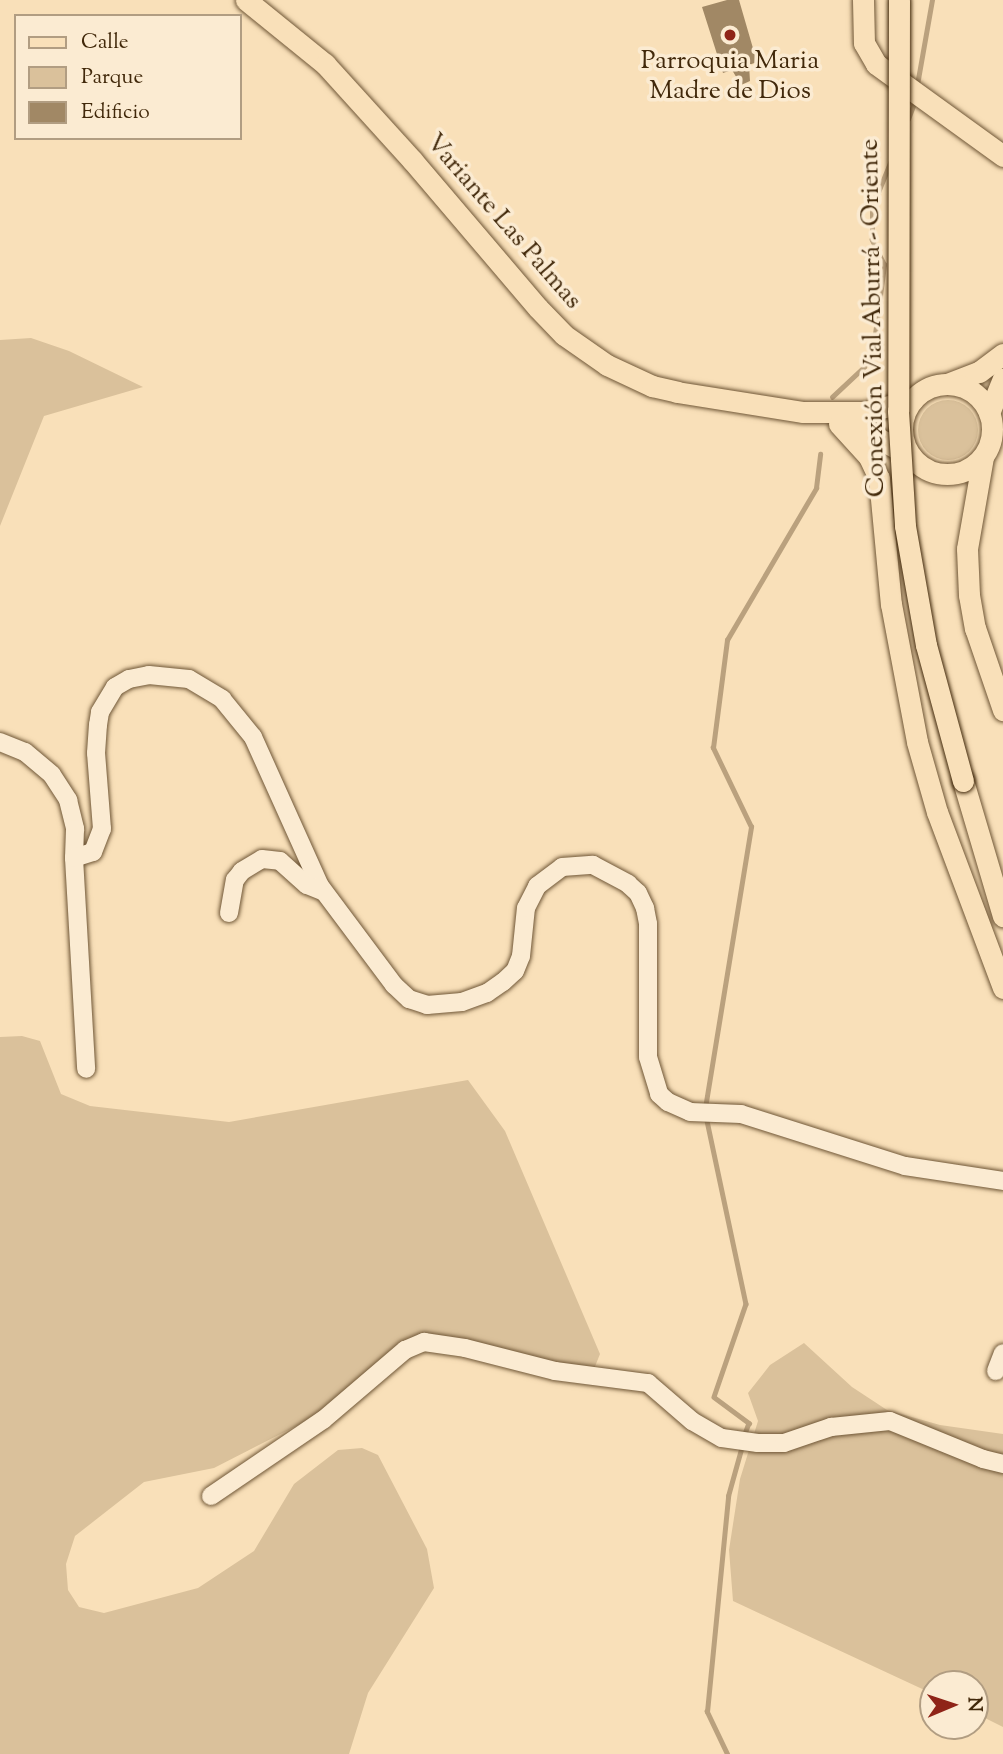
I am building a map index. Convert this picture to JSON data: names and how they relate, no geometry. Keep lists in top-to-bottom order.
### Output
{
  "streets": {
    "main road": ["Variante Las Palmas", "Conexión Vial Aburrá - Oriente"]
  },
  "places": ["Parroquia Maria Madre de Dios"],
  "legend": ["Calle", "Parque", "Edificio"],
  "north": "right"
}
